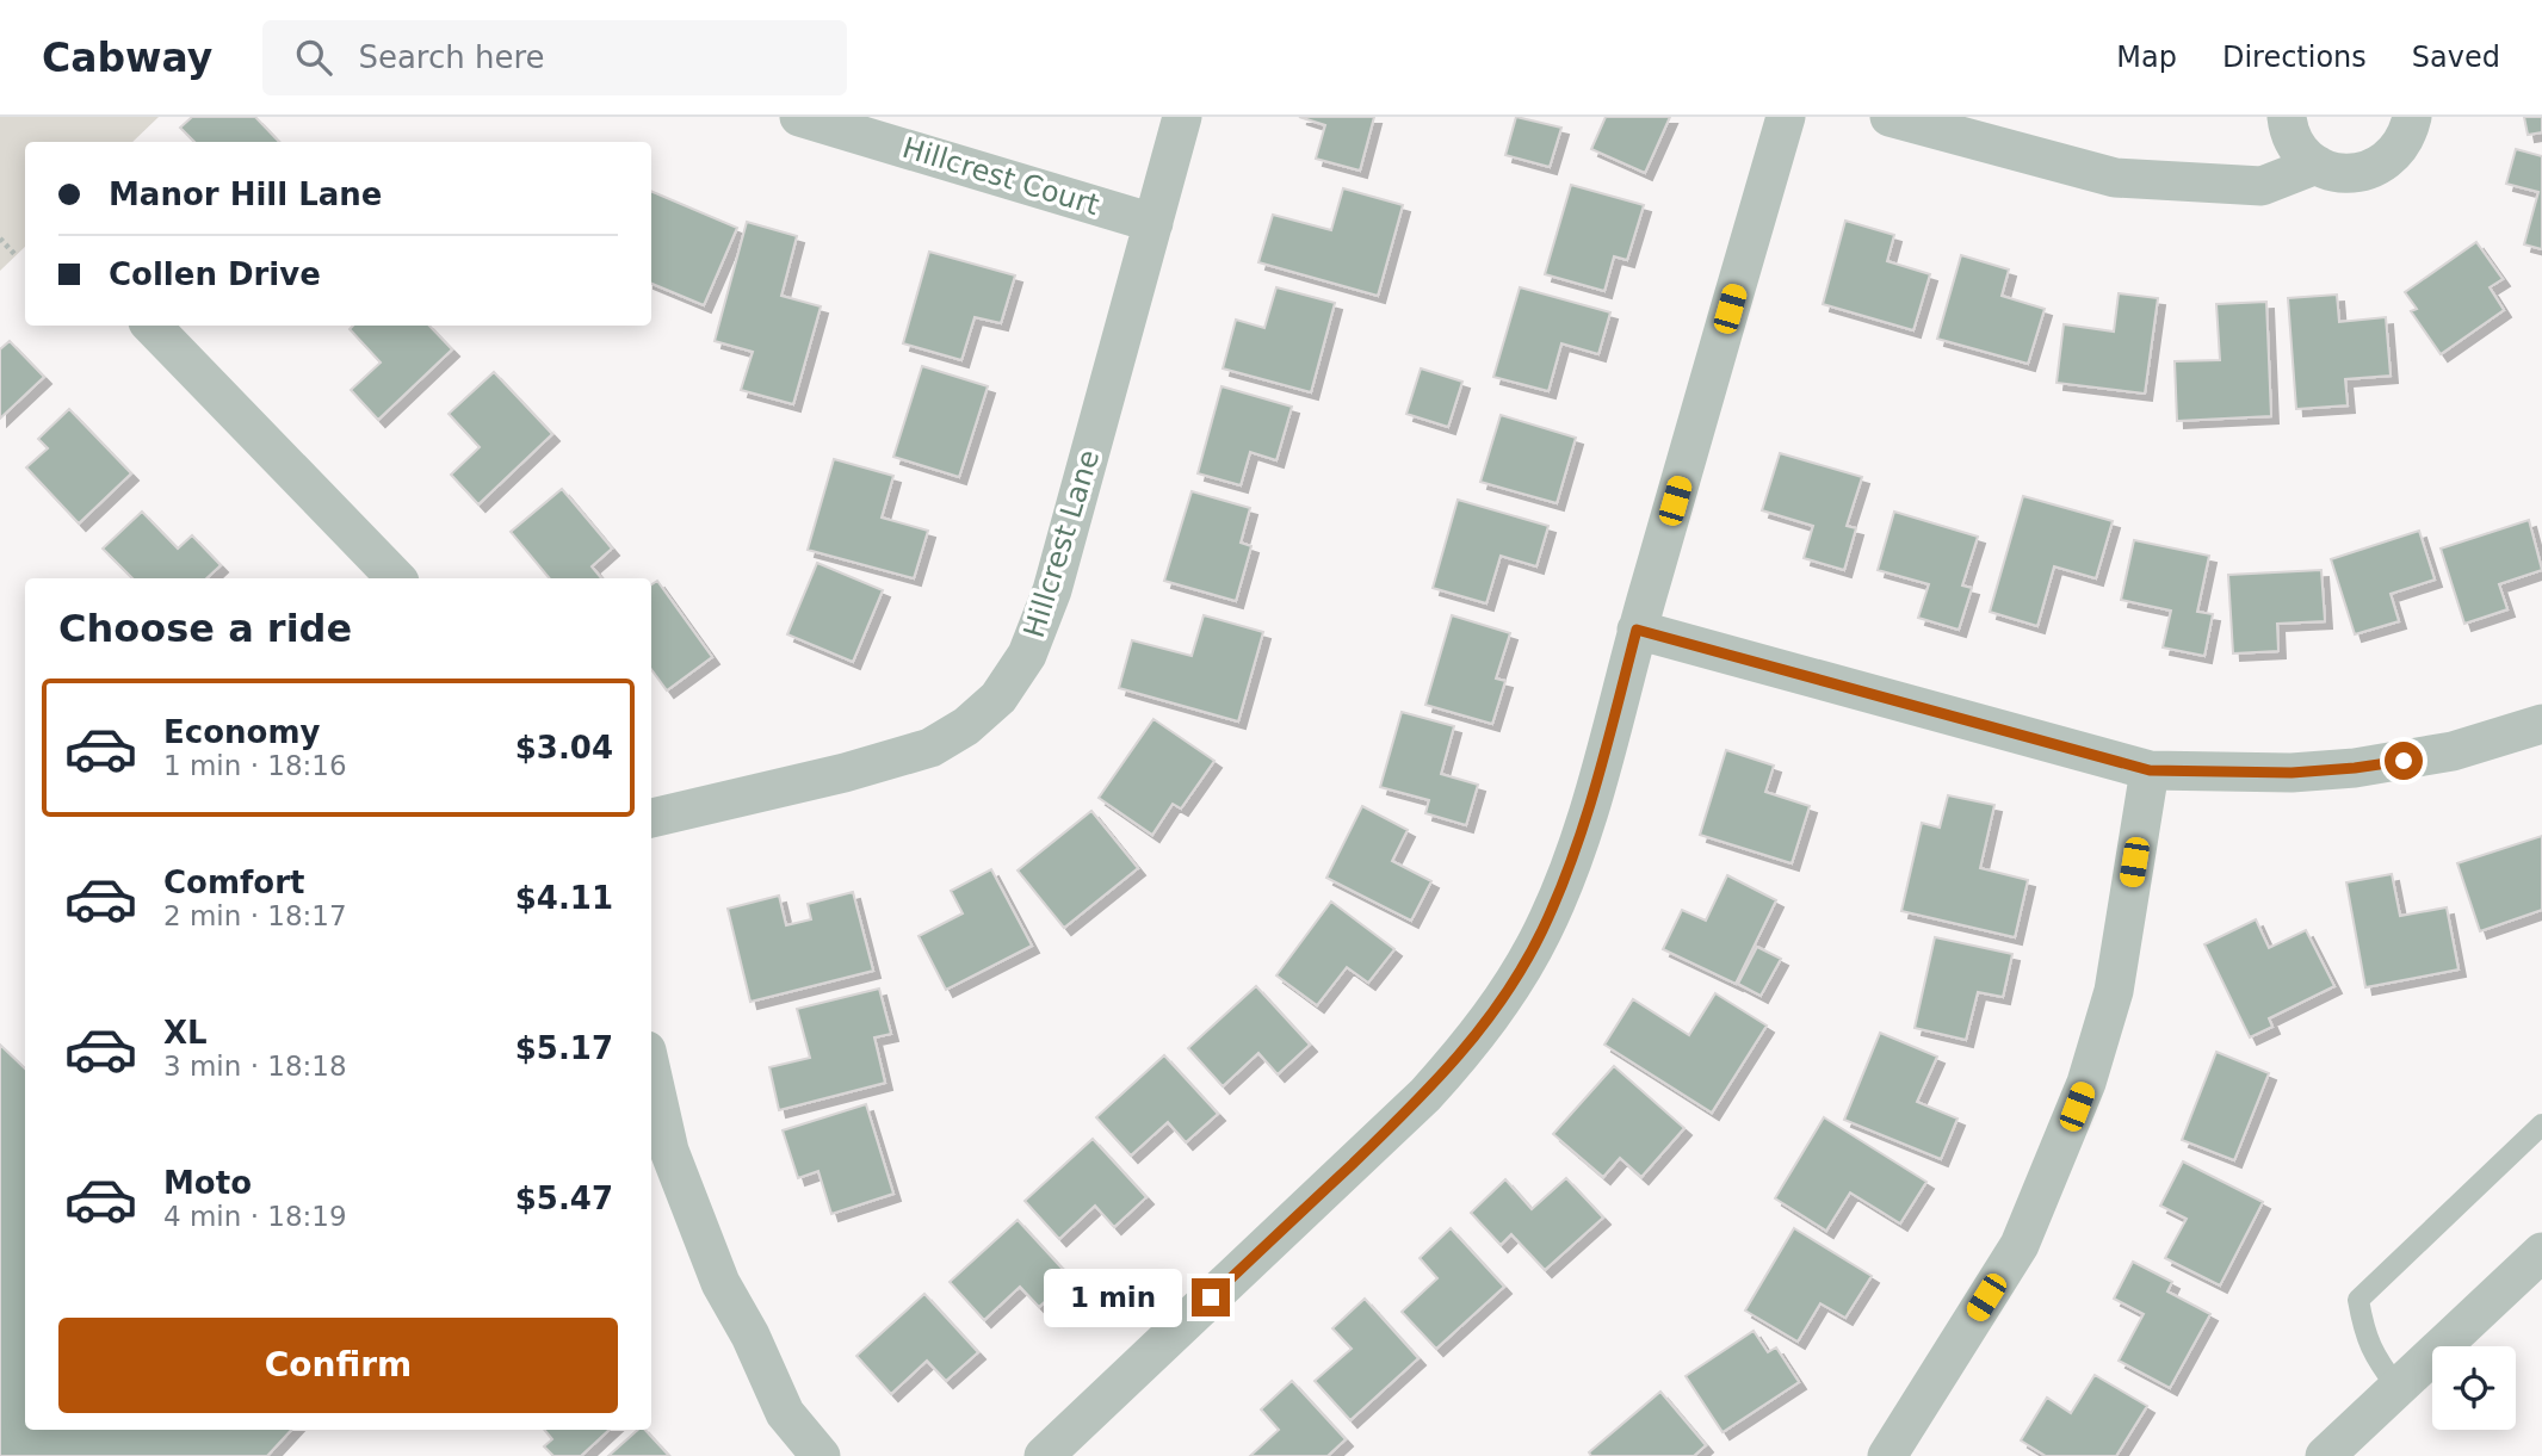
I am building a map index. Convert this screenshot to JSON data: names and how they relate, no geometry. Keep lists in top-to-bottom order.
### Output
{
  "streets": {
    "street": ["Hillcrest Court", "Hillcrest Lane"]
  },
  "crossings": [
    ["Hillcrest Court", "Hillcrest Lane"]
  ],
  "page": {
    "header": "Cabway",
    "search": "Search here",
    "nav": ["Map", "Directions", "Saved"],
    "banner": ["Manor Hill Lane", "Collen Drive"],
    "heading": "Choose a ride",
    "list": [
      {
        "name": "Economy",
        "note": "1 min · 18:16",
        "value": "$3.04"
      },
      {
        "name": "Comfort",
        "note": "2 min · 18:17",
        "value": "$4.11"
      },
      {
        "name": "XL",
        "note": "3 min · 18:18",
        "value": "$5.17"
      },
      {
        "name": "Moto",
        "note": "4 min · 18:19",
        "value": "$5.47"
      }
    ],
    "bubble": "1 min",
    "buttons": "Confirm"
  }
}
